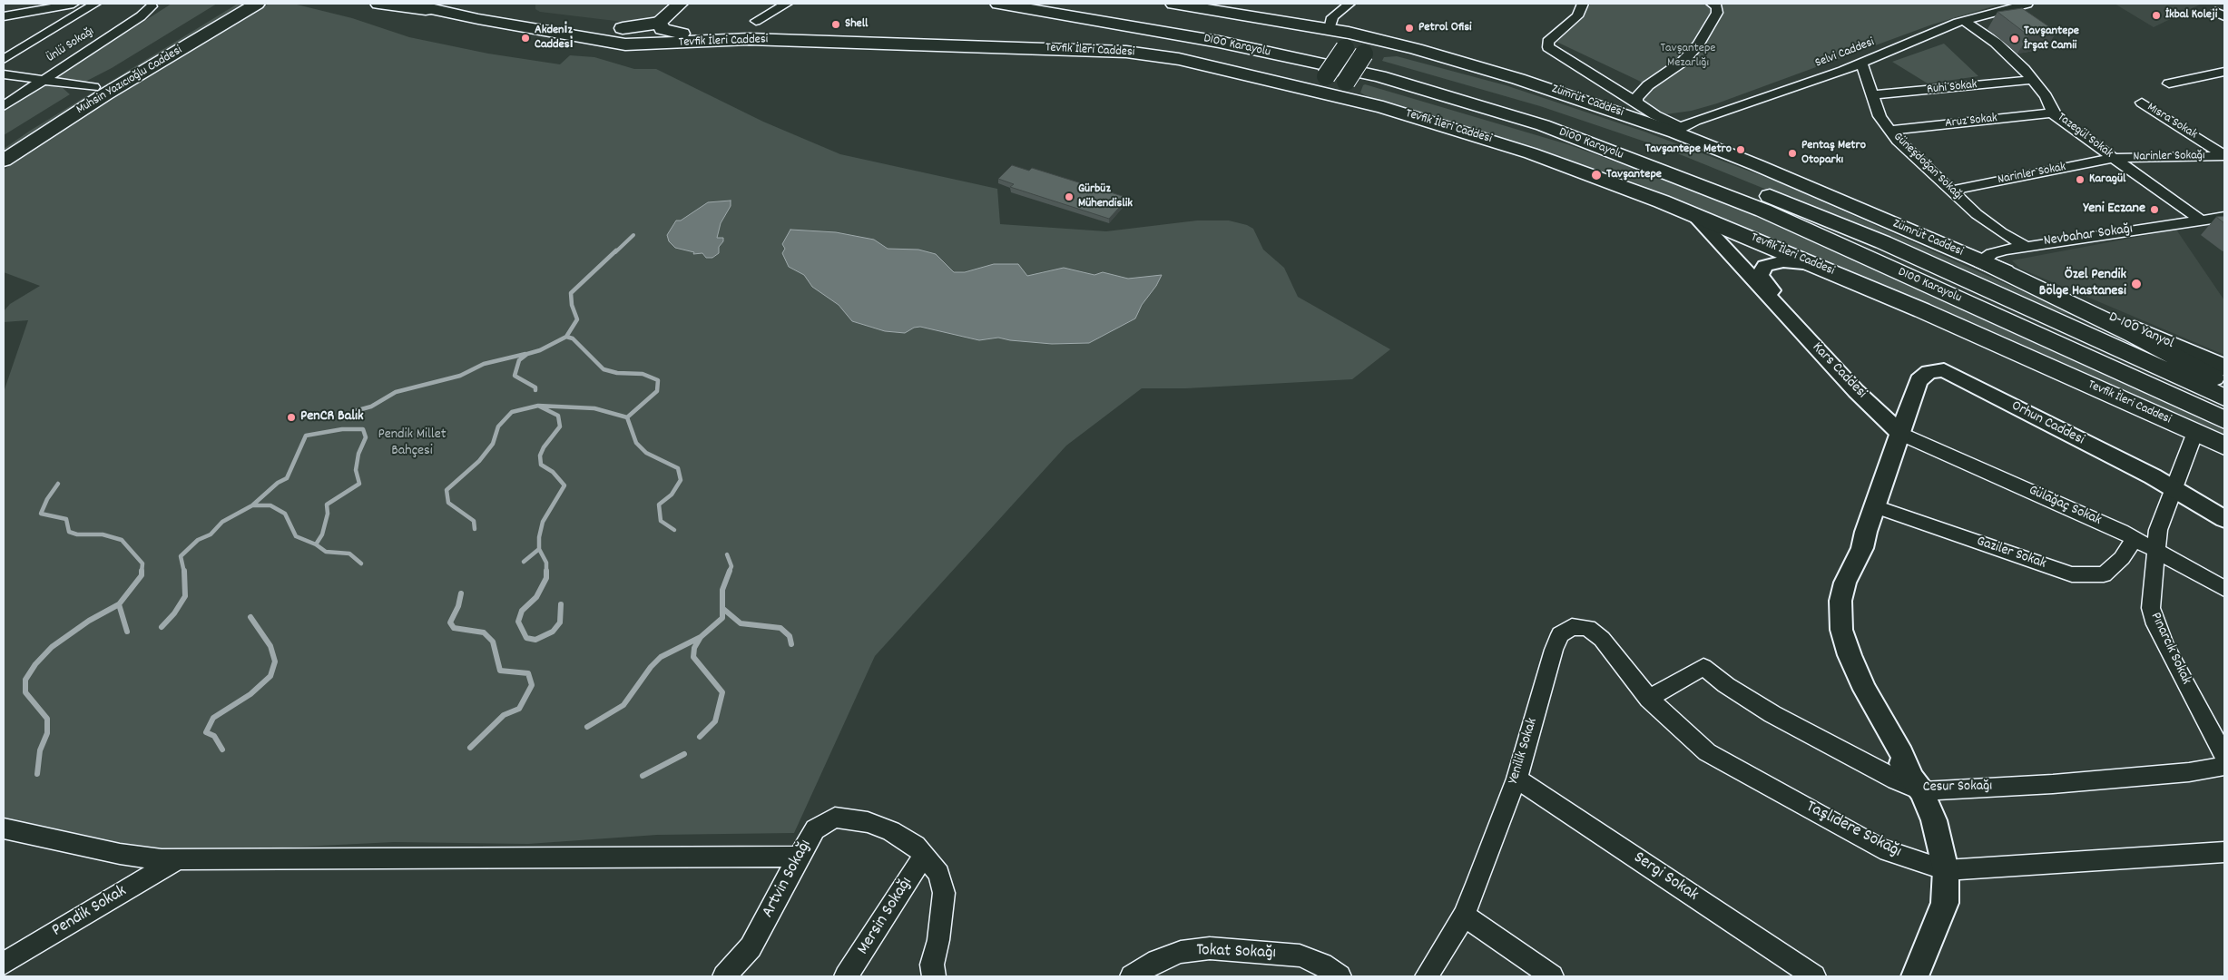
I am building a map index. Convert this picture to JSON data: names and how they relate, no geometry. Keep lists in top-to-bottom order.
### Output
{
  "streets": {
    "main road": [
      "Tevfik İleri Caddesi",
      "D100 Karayolu",
      "Muhsin Yazıcıoğlu Caddesi",
      "Zümrüt Caddesi",
      "D-100 Yanyol"
    ],
    "street": [
      "Ünlü Sokağı",
      "Selvi Caddesi",
      "Ruhi Sokak",
      "Aruz Sokak",
      "Mısra Sokak",
      "Tazegül Sokak",
      "Narinler Sokağı",
      "Güneşdoğan Sokağı",
      "Narinler Sokak",
      "Nevbahar Sokağı",
      "Kars Caddesi",
      "Orhun Caddesi",
      "Gülağaç Sokak",
      "Gaziler Sokak",
      "Pınarcık Sokak",
      "Yenilik Sokak",
      "Cesur Sokağı",
      "Taşlıdere Sokağı",
      "Sergi Sokak",
      "Artvin Sokağı",
      "Pendik Sokak",
      "Mersin Sokağı",
      "Tokat Sokağı"
    ]
  },
  "crossings": [
    ["Tevfik İleri Caddesi", "Kars Caddesi"],
    ["Tevfik İleri Caddesi", "Pınarcık Sokak"],
    ["Selvi Caddesi", "Zümrüt Caddesi"],
    ["Selvi Caddesi", "Tazegül Sokak"],
    ["Selvi Caddesi", "Güneşdoğan Sokağı"],
    ["Ruhi Sokak", "Tazegül Sokak"],
    ["Ruhi Sokak", "Güneşdoğan Sokağı"],
    ["Zümrüt Caddesi", "Nevbahar Sokağı"],
    ["Zümrüt Caddesi", "D-100 Yanyol"],
    ["Aruz Sokak", "Tazegül Sokak"],
    ["Aruz Sokak", "Güneşdoğan Sokağı"],
    ["Mısra Sokak", "Narinler Sokağı"],
    ["Tazegül Sokak", "Narinler Sokağı"],
    ["Tazegül Sokak", "Narinler Sokak"],
    ["Tazegül Sokak", "Nevbahar Sokağı"],
    ["Narinler Sokağı", "Narinler Sokak"],
    ["Güneşdoğan Sokağı", "Narinler Sokak"],
    ["Güneşdoğan Sokağı", "Nevbahar Sokağı"],
    ["Nevbahar Sokağı", "D-100 Yanyol"],
    ["Orhun Caddesi", "Gülağaç Sokak"],
    ["Orhun Caddesi", "Pınarcık Sokak"],
    ["Gülağaç Sokak", "Gaziler Sokak"],
    ["Gülağaç Sokak", "Pınarcık Sokak"],
    ["Yenilik Sokak", "Cesur Sokağı"],
    ["Yenilik Sokak", "Taşlıdere Sokağı"],
    ["Yenilik Sokak", "Sergi Sokak"],
    ["Cesur Sokağı", "Taşlıdere Sokağı"],
    ["Artvin Sokağı", "Mersin Sokağı"]
  ],
  "parks": ["Tavşantepe Mezarlığı", "Pendik Millet Bahçesi"],
  "places": [
    "İkbal Koleji",
    "Shell",
    "Petrol Ofisi",
    "Akdeni̇z Caddesi̇",
    "Tavşantepe İrşat Camii",
    "Tavşantepe Metro",
    "Pentaş Metro Otoparkı",
    "Tavşantepe",
    "Karagül",
    "Gürbüz Mühendislik",
    "Yeni Eczane",
    "Özel Pendik Bölge Hastanesi",
    "PenCR Balık"
  ]
}
